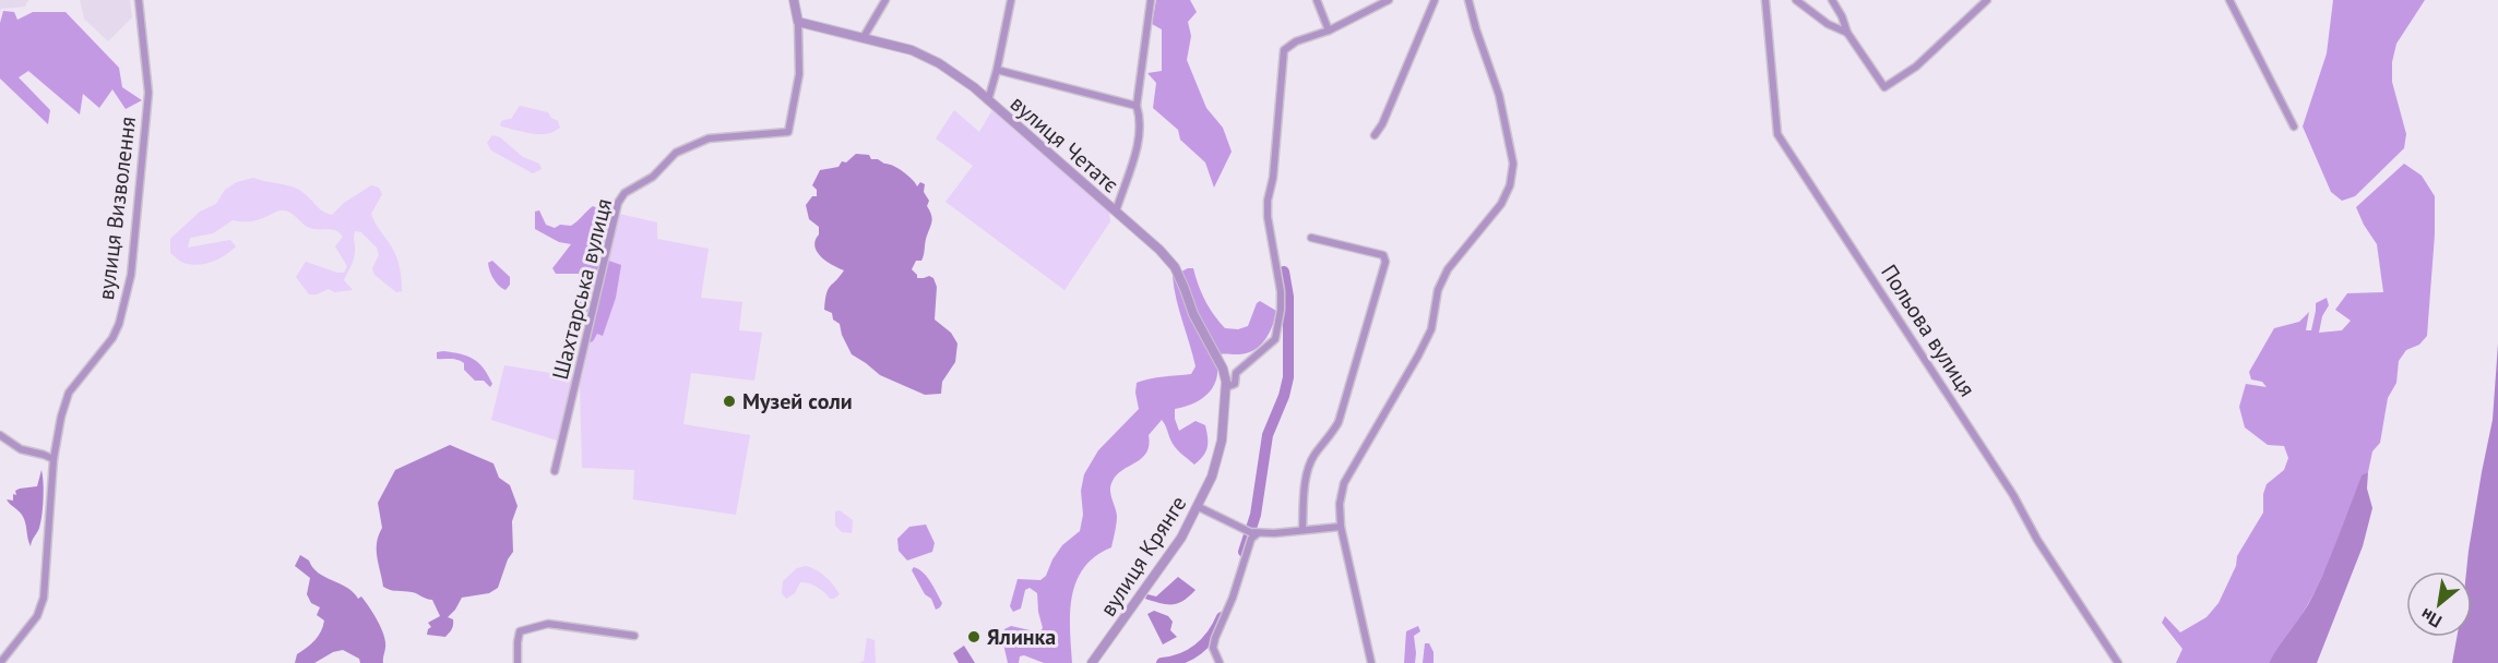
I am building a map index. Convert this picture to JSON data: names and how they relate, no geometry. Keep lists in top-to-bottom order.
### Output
{
  "streets": {
    "street": [
      "вулиця Четатє",
      "вулиця Визволення",
      "Шахтарська вулиця",
      "Польова вулиця",
      "вулиця Крянге"
    ]
  },
  "crossings": [
    ["вулиця Четатє", "Шахтарська вулиця"],
    ["вулиця Четатє", "вулиця Крянге"]
  ],
  "places": ["Музей соли", "Ялинка"],
  "north": "bottom left"
}
